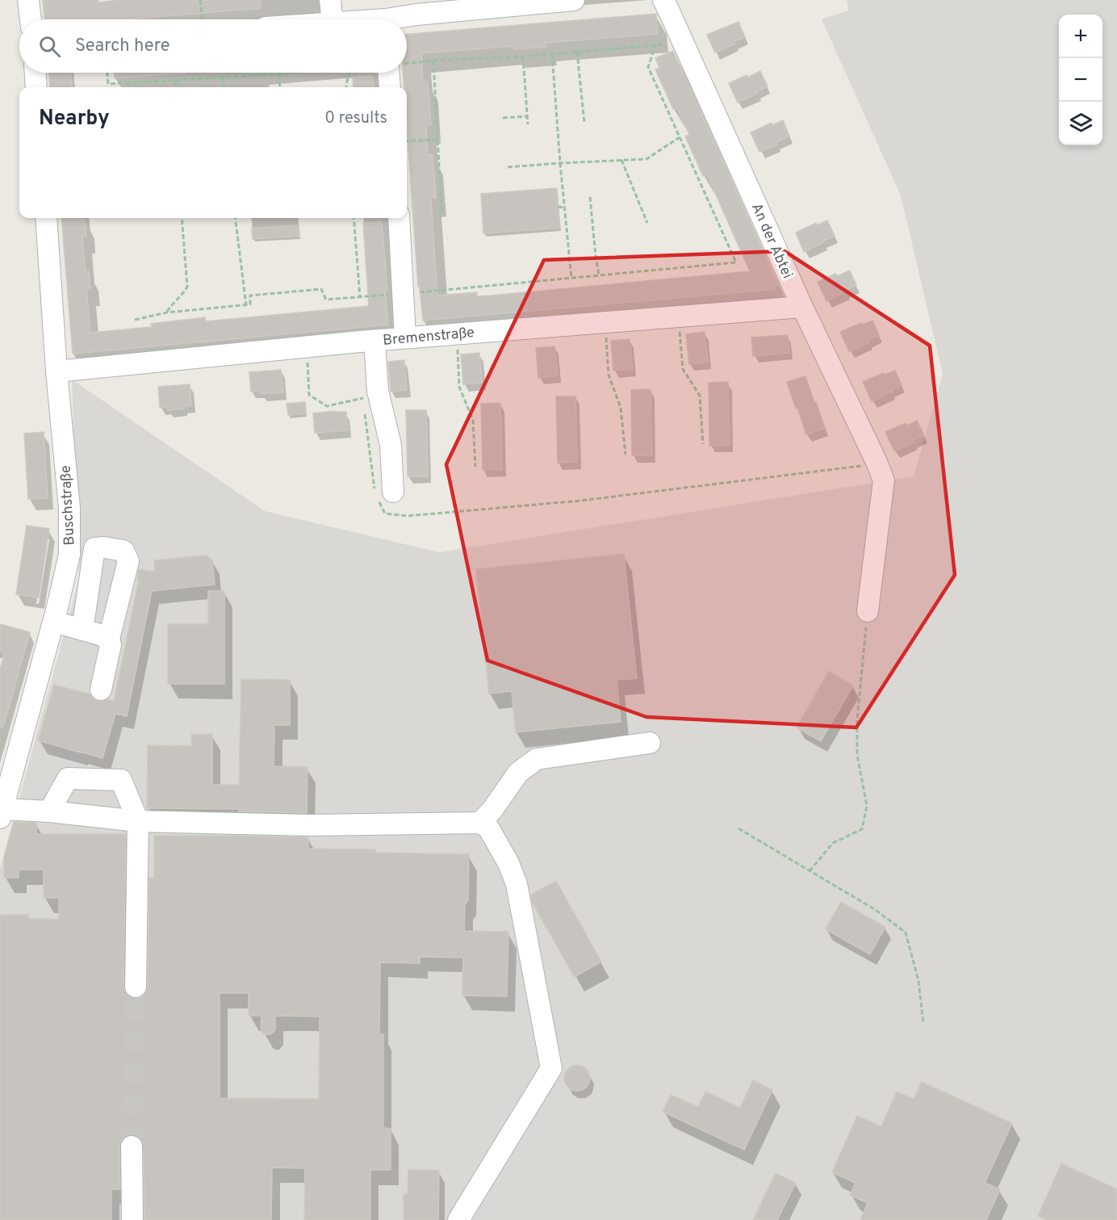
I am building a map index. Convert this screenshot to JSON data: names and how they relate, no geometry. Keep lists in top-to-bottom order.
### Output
{
  "streets": {
    "street": ["An der Abtei", "Bremenstraße", "Buschstraße"]
  },
  "crossings": [
    ["An der Abtei", "Bremenstraße"],
    ["Bremenstraße", "Buschstraße"]
  ],
  "page": {
    "map_buttons": ["+", "−"],
    "search": "Search here",
    "heading": ["Nearby", "0 results"]
  }
}
